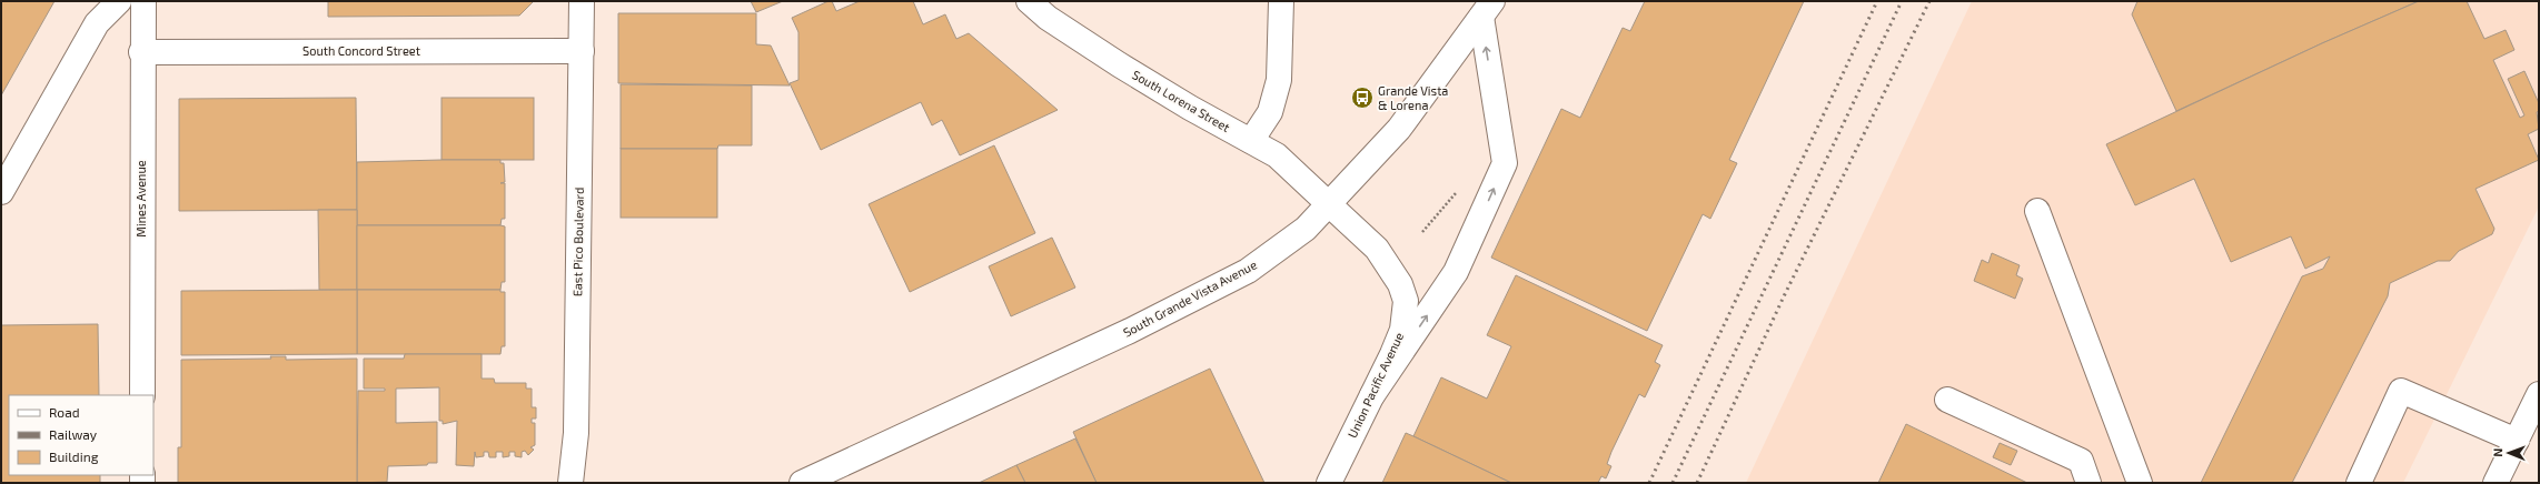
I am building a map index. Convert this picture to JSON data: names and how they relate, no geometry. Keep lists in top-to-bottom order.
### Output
{
  "streets": {
    "main road": [
      "South Concord Street",
      "South Lorena Street",
      "Mines Avenue",
      "East Pico Boulevard",
      "South Grande Vista Avenue",
      "Union Pacific Avenue"
    ]
  },
  "crossings": [
    ["South Concord Street", "Mines Avenue"],
    ["South Concord Street", "East Pico Boulevard"],
    ["South Lorena Street", "South Grande Vista Avenue"],
    ["South Lorena Street", "Union Pacific Avenue"],
    ["South Grande Vista Avenue", "Union Pacific Avenue"]
  ],
  "places": {
    "bus stop": ["Grande Vista & Lorena"]
  },
  "legend": ["Road", "Railway", "Building"],
  "north": "left"
}
